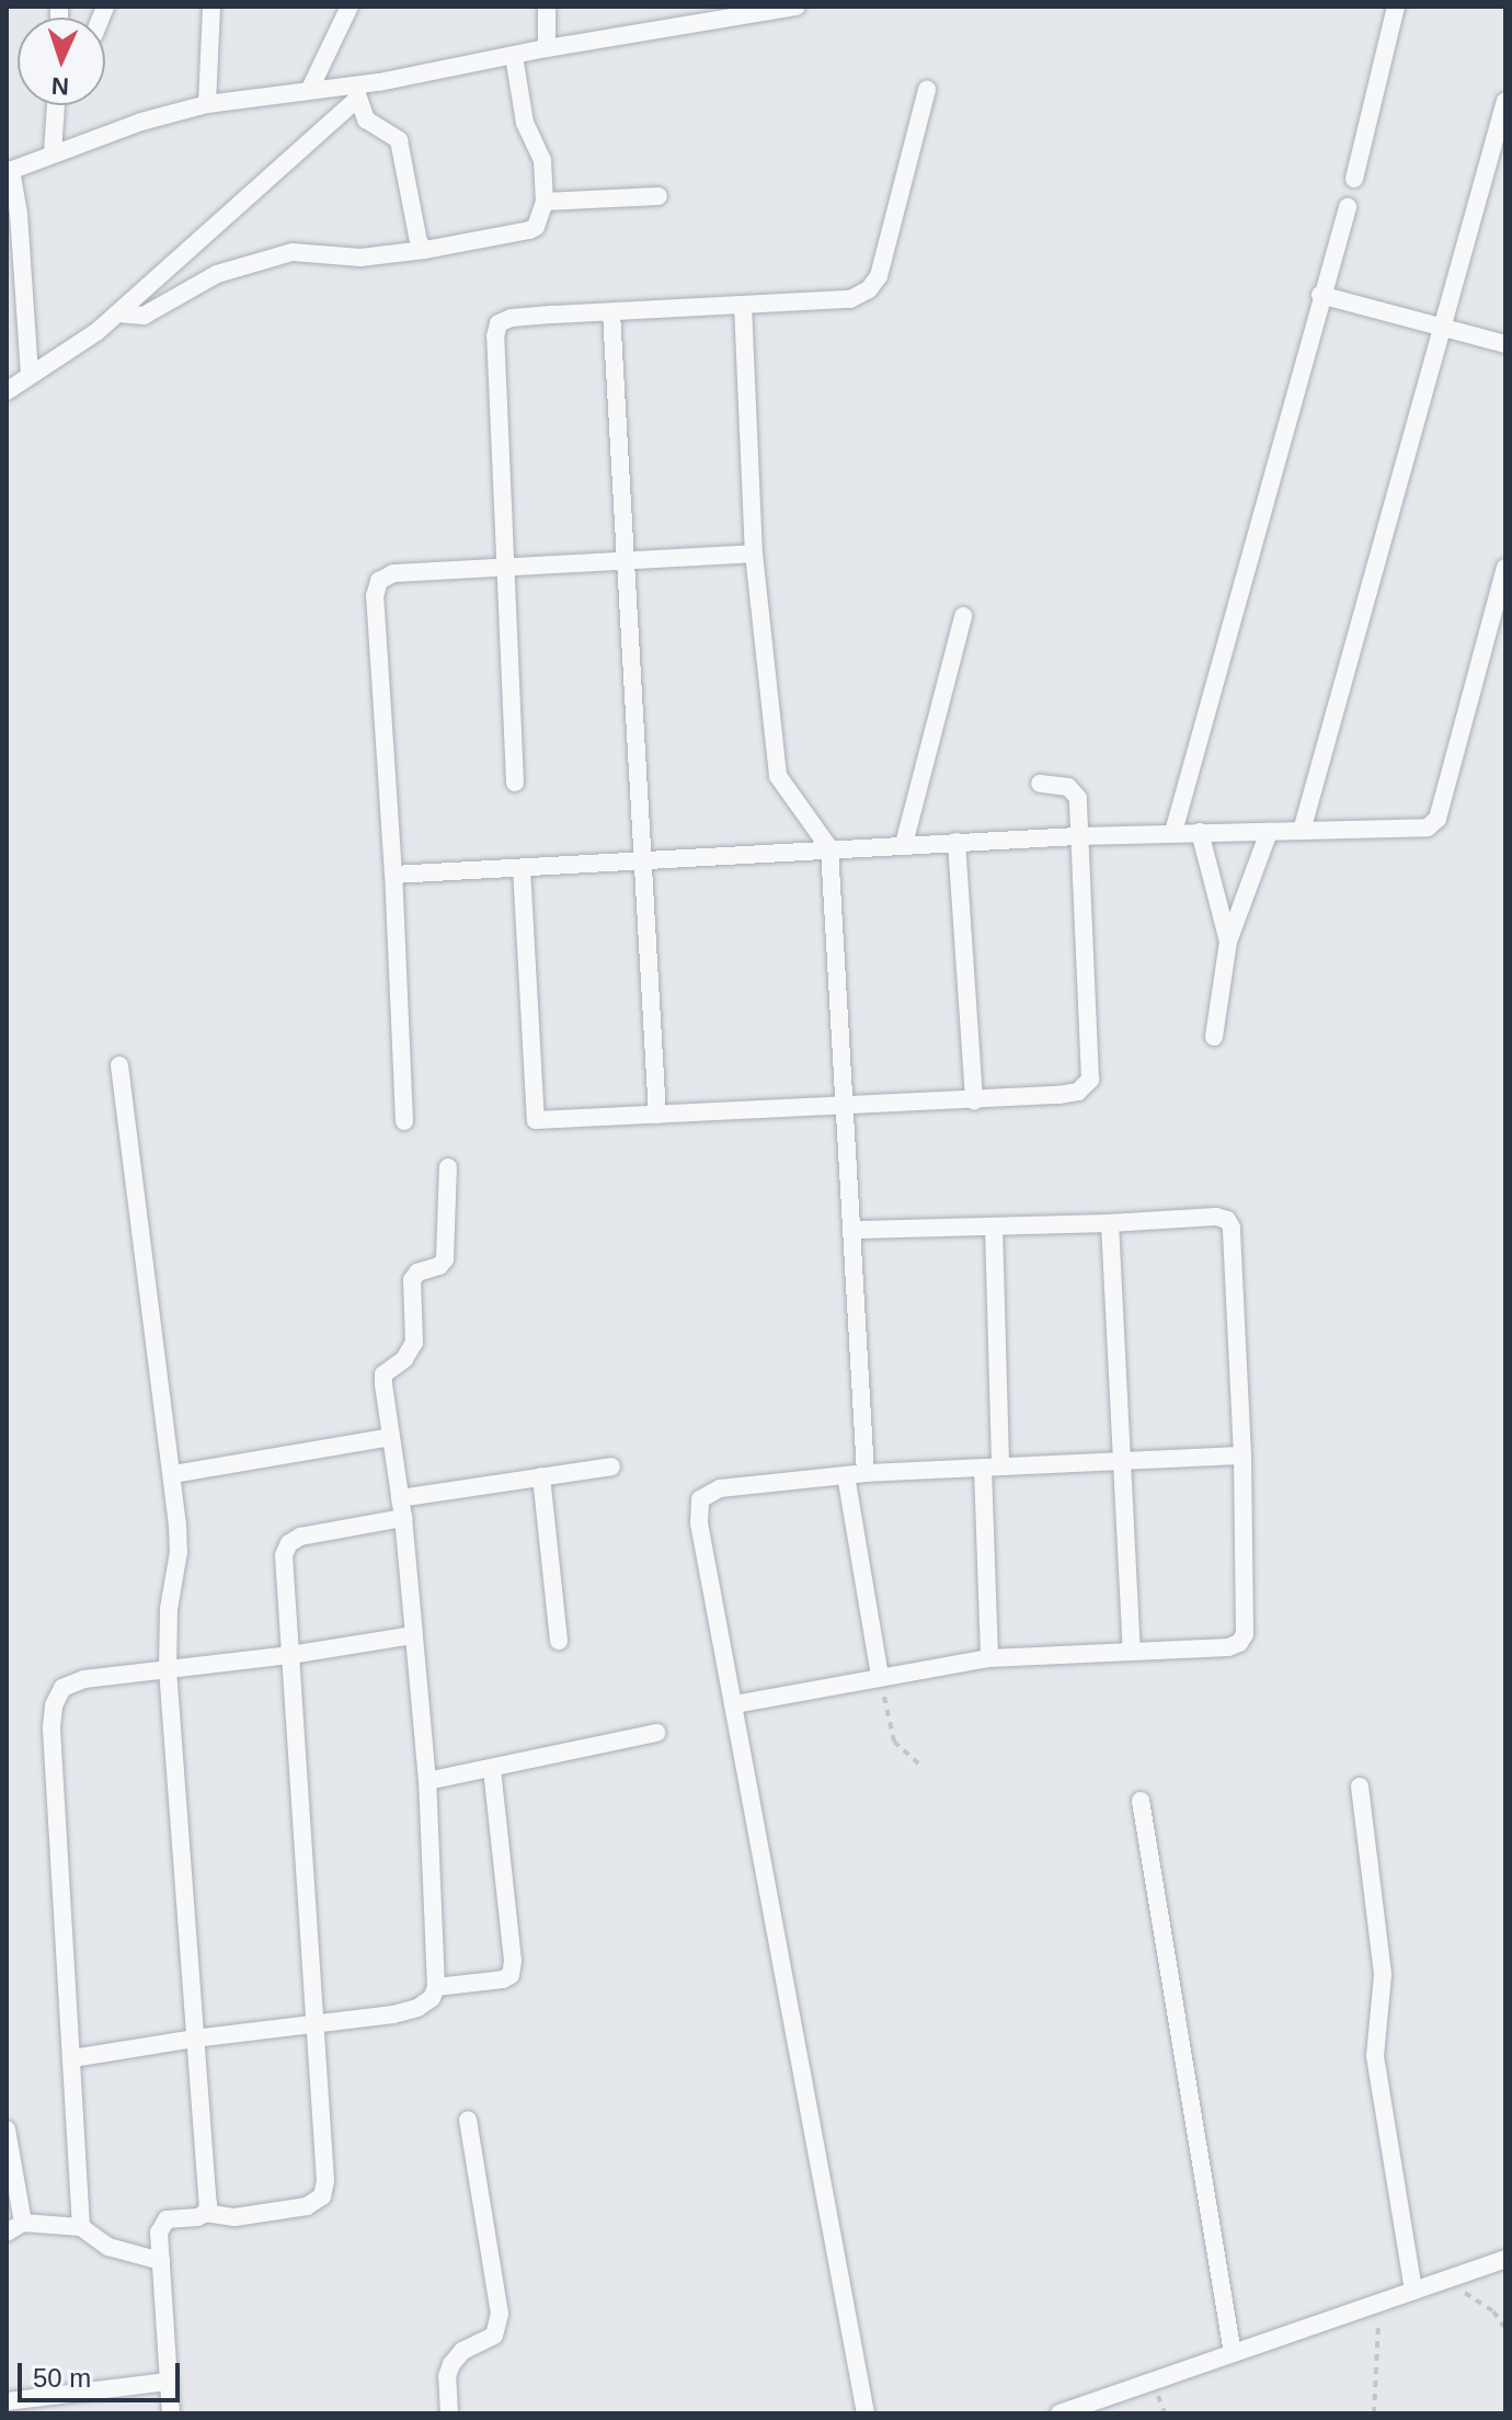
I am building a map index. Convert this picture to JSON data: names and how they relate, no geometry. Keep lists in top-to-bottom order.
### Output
{
  "scale_bar": "50 m",
  "north": "bottom"
}
